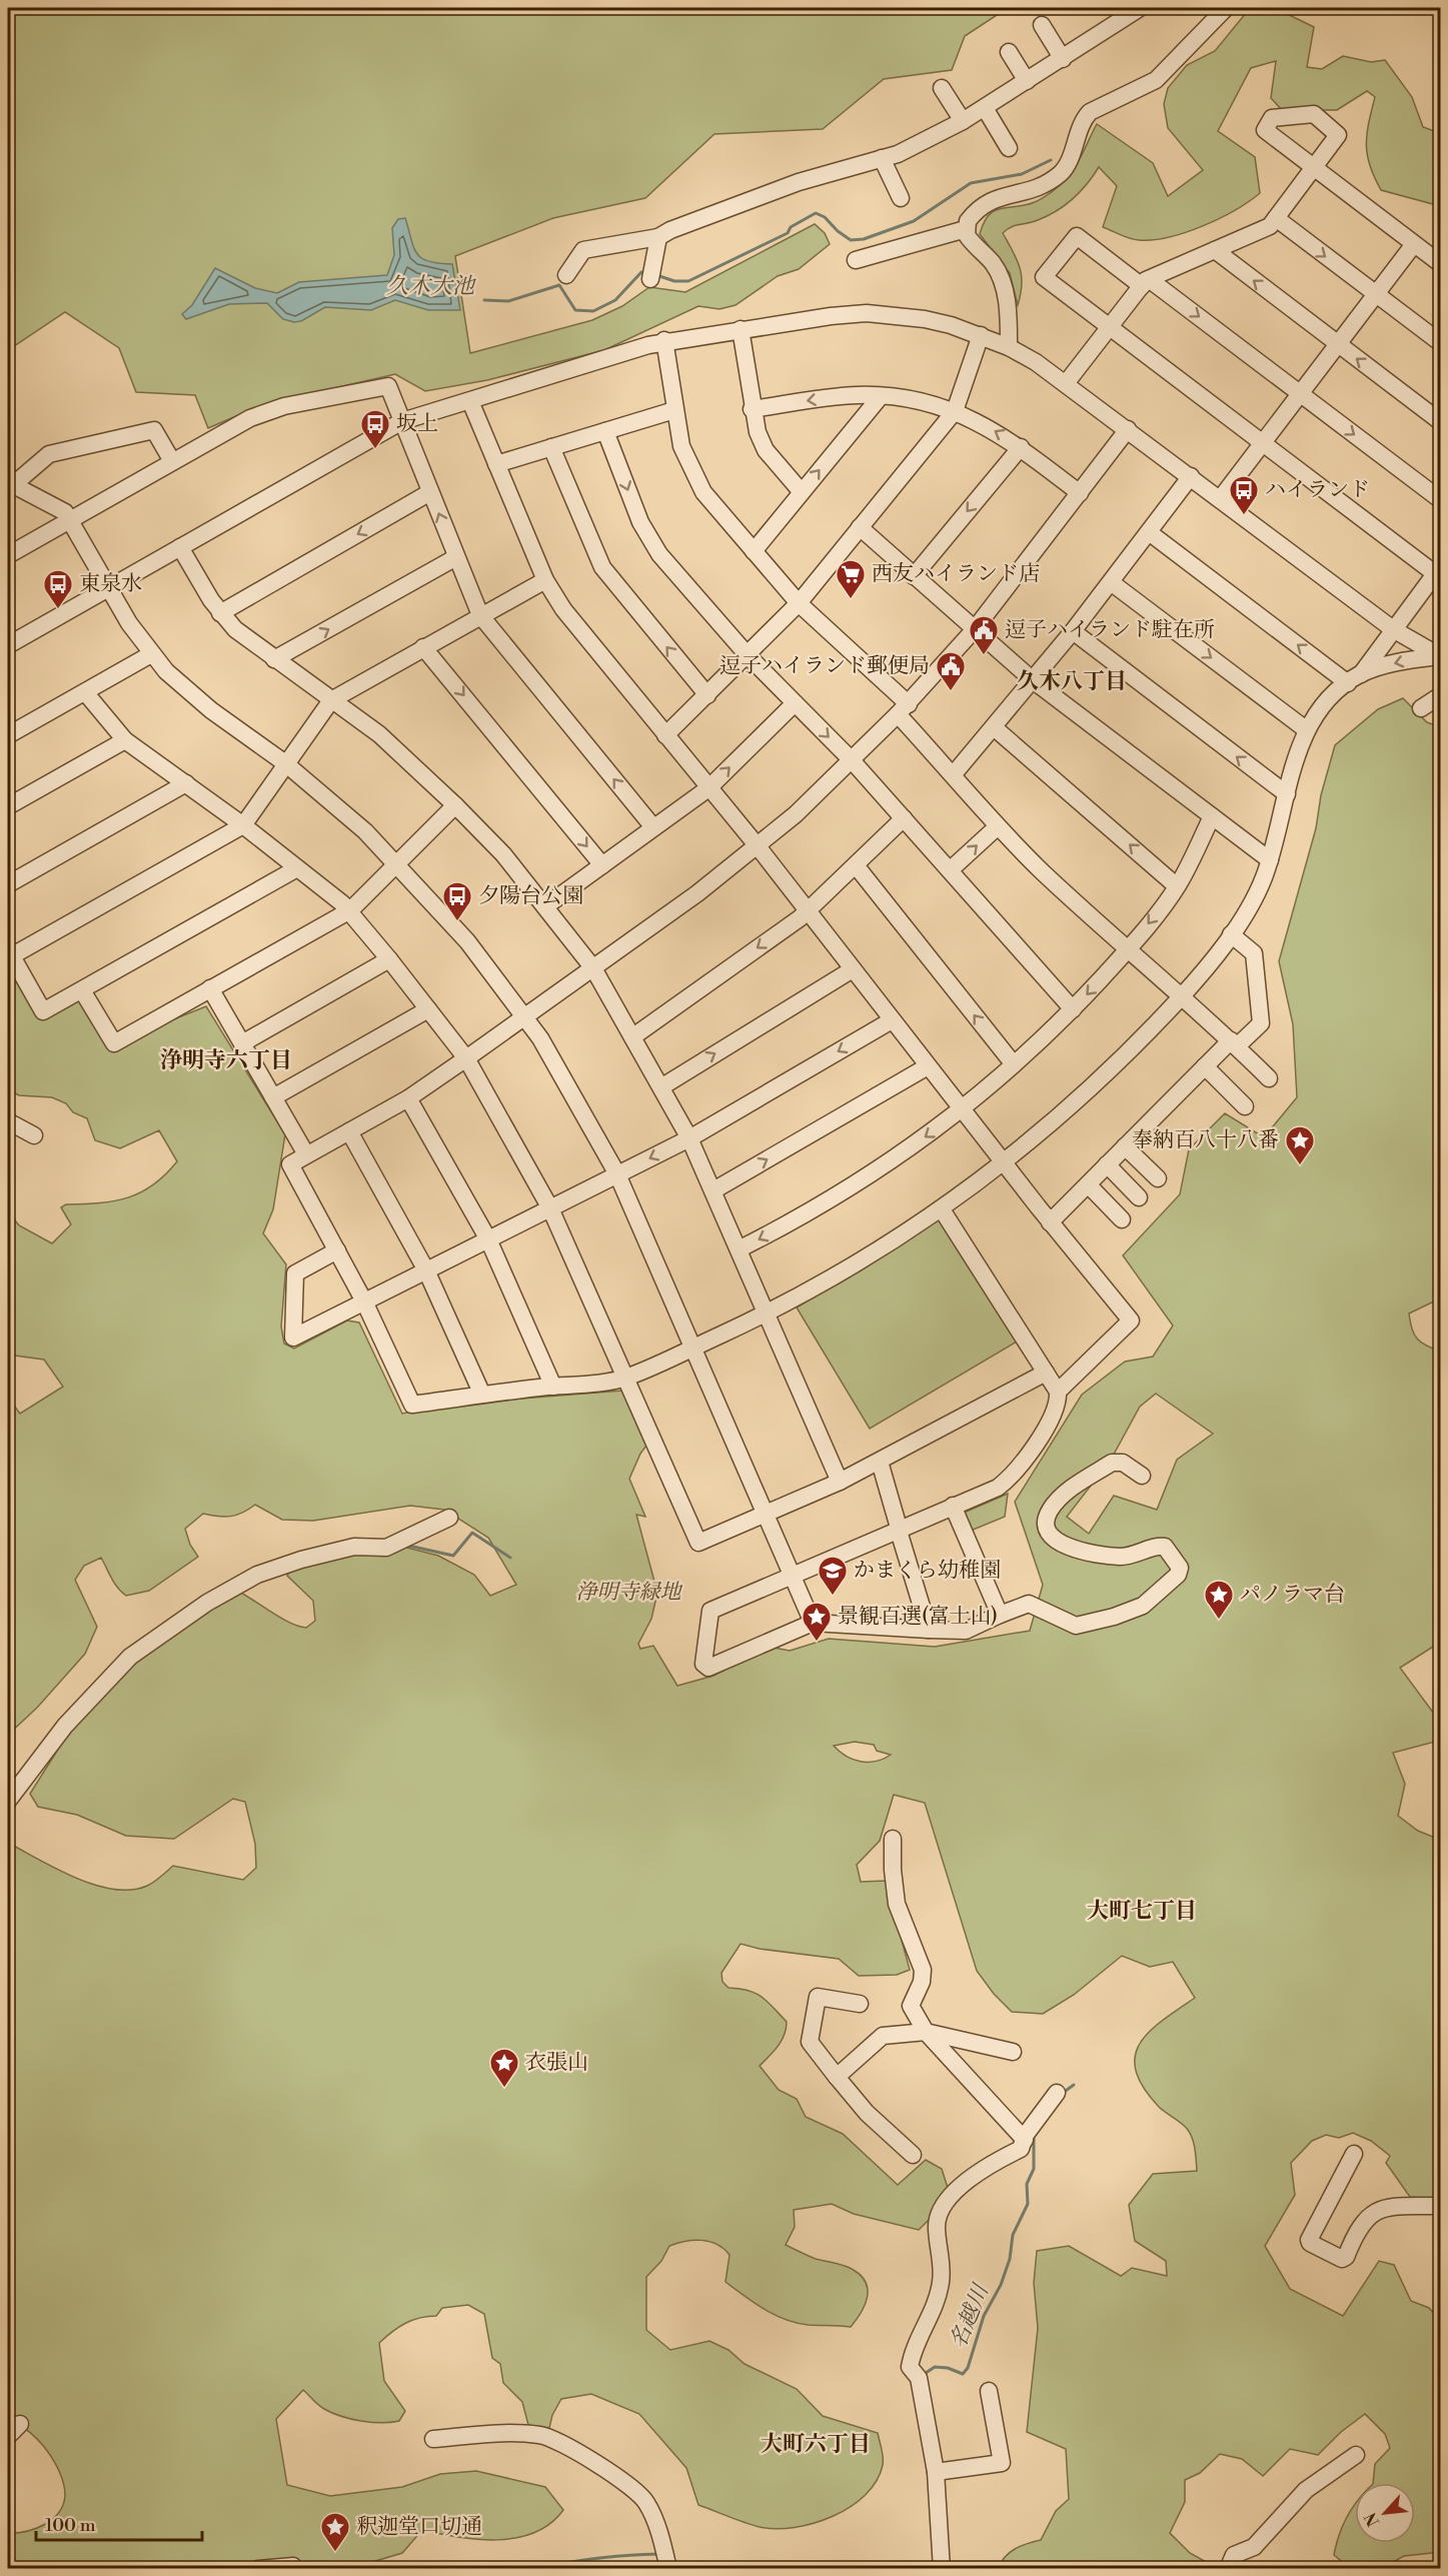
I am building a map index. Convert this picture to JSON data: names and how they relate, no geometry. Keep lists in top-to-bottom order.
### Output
{
  "districts": [
    "久木八丁目",
    "浄明寺六丁目",
    "大町七丁目",
    "大町六丁目"
  ],
  "water": ["久木大池", "名越川"],
  "parks": ["浄明寺緑地"],
  "places": {
    "bus stop": [
      "坂上",
      "ハイランド",
      "東泉水",
      "夕陽台公園"
    ],
    "supermarket": ["西友ハイランド店"],
    "public building": ["逗子ハイランド駐在所", "逗子ハイランド郵便局"],
    "place": [
      "奉納百八十八番",
      "パノラマ台",
      "景観百選(富士山)",
      "衣張山",
      "釈迦堂口切通"
    ],
    "school or university": ["かまくら幼稚園"]
  },
  "scale_bar": "100 m",
  "north": "bottom left"
}
